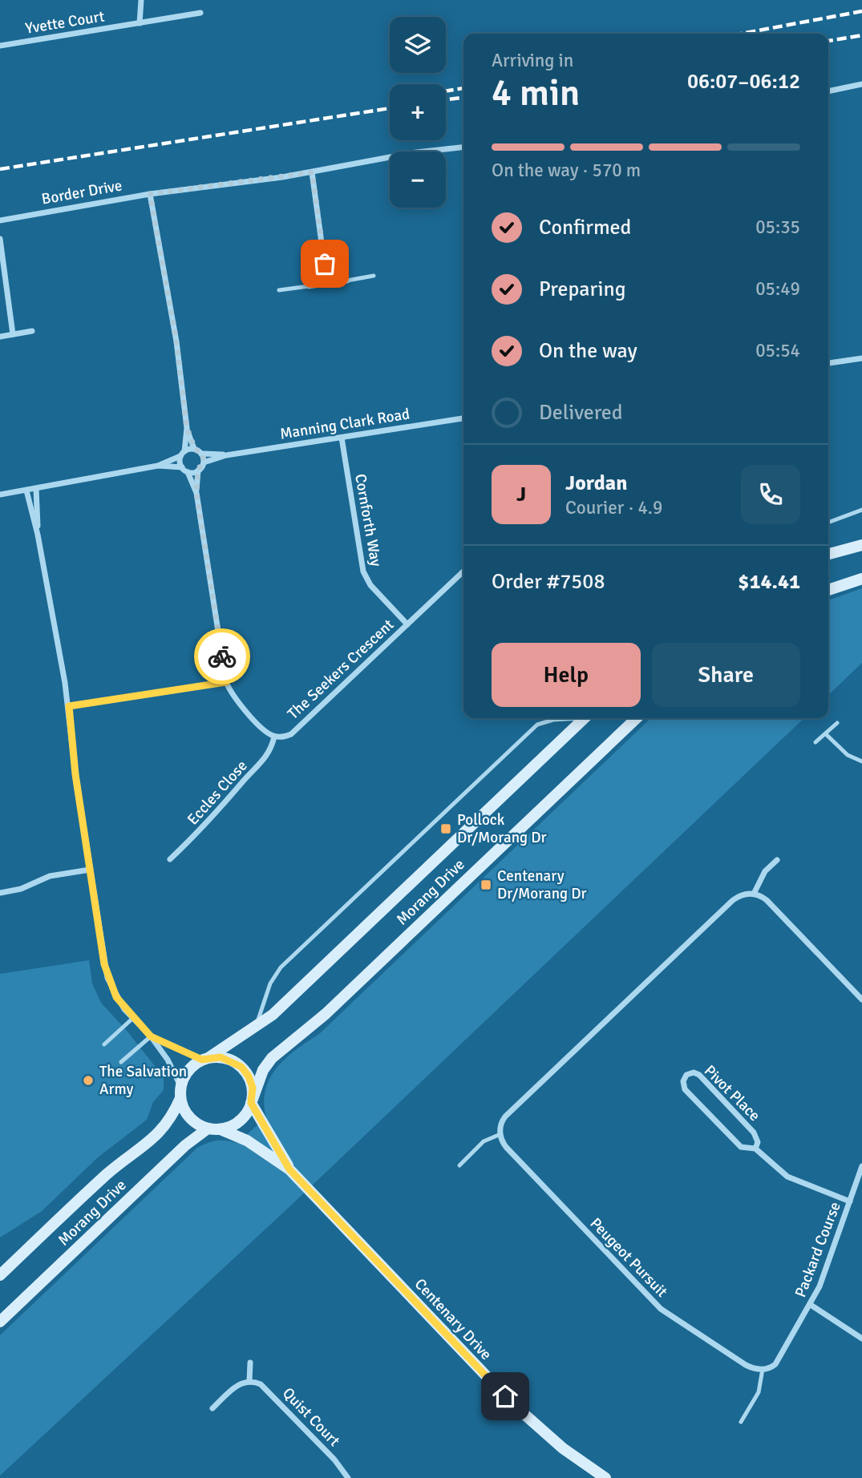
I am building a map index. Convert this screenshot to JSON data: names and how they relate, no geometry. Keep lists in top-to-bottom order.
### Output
{
  "streets": {
    "main road": ["Morang Drive", "Centenary Drive"],
    "street": [
      "Yvette Court",
      "Border Drive",
      "Manning Clark Road",
      "Cornforth Way",
      "The Seekers Crescent",
      "Eccles Close",
      "Pivot Place",
      "Packard Course",
      "Peugeot Pursuit",
      "Quist Court"
    ]
  },
  "crossings": [
    ["Manning Clark Road", "Cornforth Way"],
    ["Cornforth Way", "The Seekers Crescent"],
    ["The Seekers Crescent", "Eccles Close"],
    ["Morang Drive", "Centenary Drive"],
    ["Pivot Place", "Packard Course"],
    ["Packard Course", "Peugeot Pursuit"]
  ],
  "places": {
    "transit": ["Pollock Dr/Morang Dr", "Centenary Dr/Morang Dr"],
    "other": ["The Salvation Army"]
  },
  "page": {
    "map_buttons": ["+", "−"],
    "heading": ["4 min", "Arriving in", "06:07–06:12"],
    "panel": [
      "Jordan",
      "Courier · 4.9",
      "Order #7508",
      "$14.41"
    ],
    "bar": "On the way · 570 m",
    "list": [
      ["Confirmed", "05:35"],
      ["Preparing", "05:49"],
      ["On the way", "05:54"],
      "Delivered"
    ],
    "round": "J",
    "buttons": ["Help", "Share"]
  }
}
